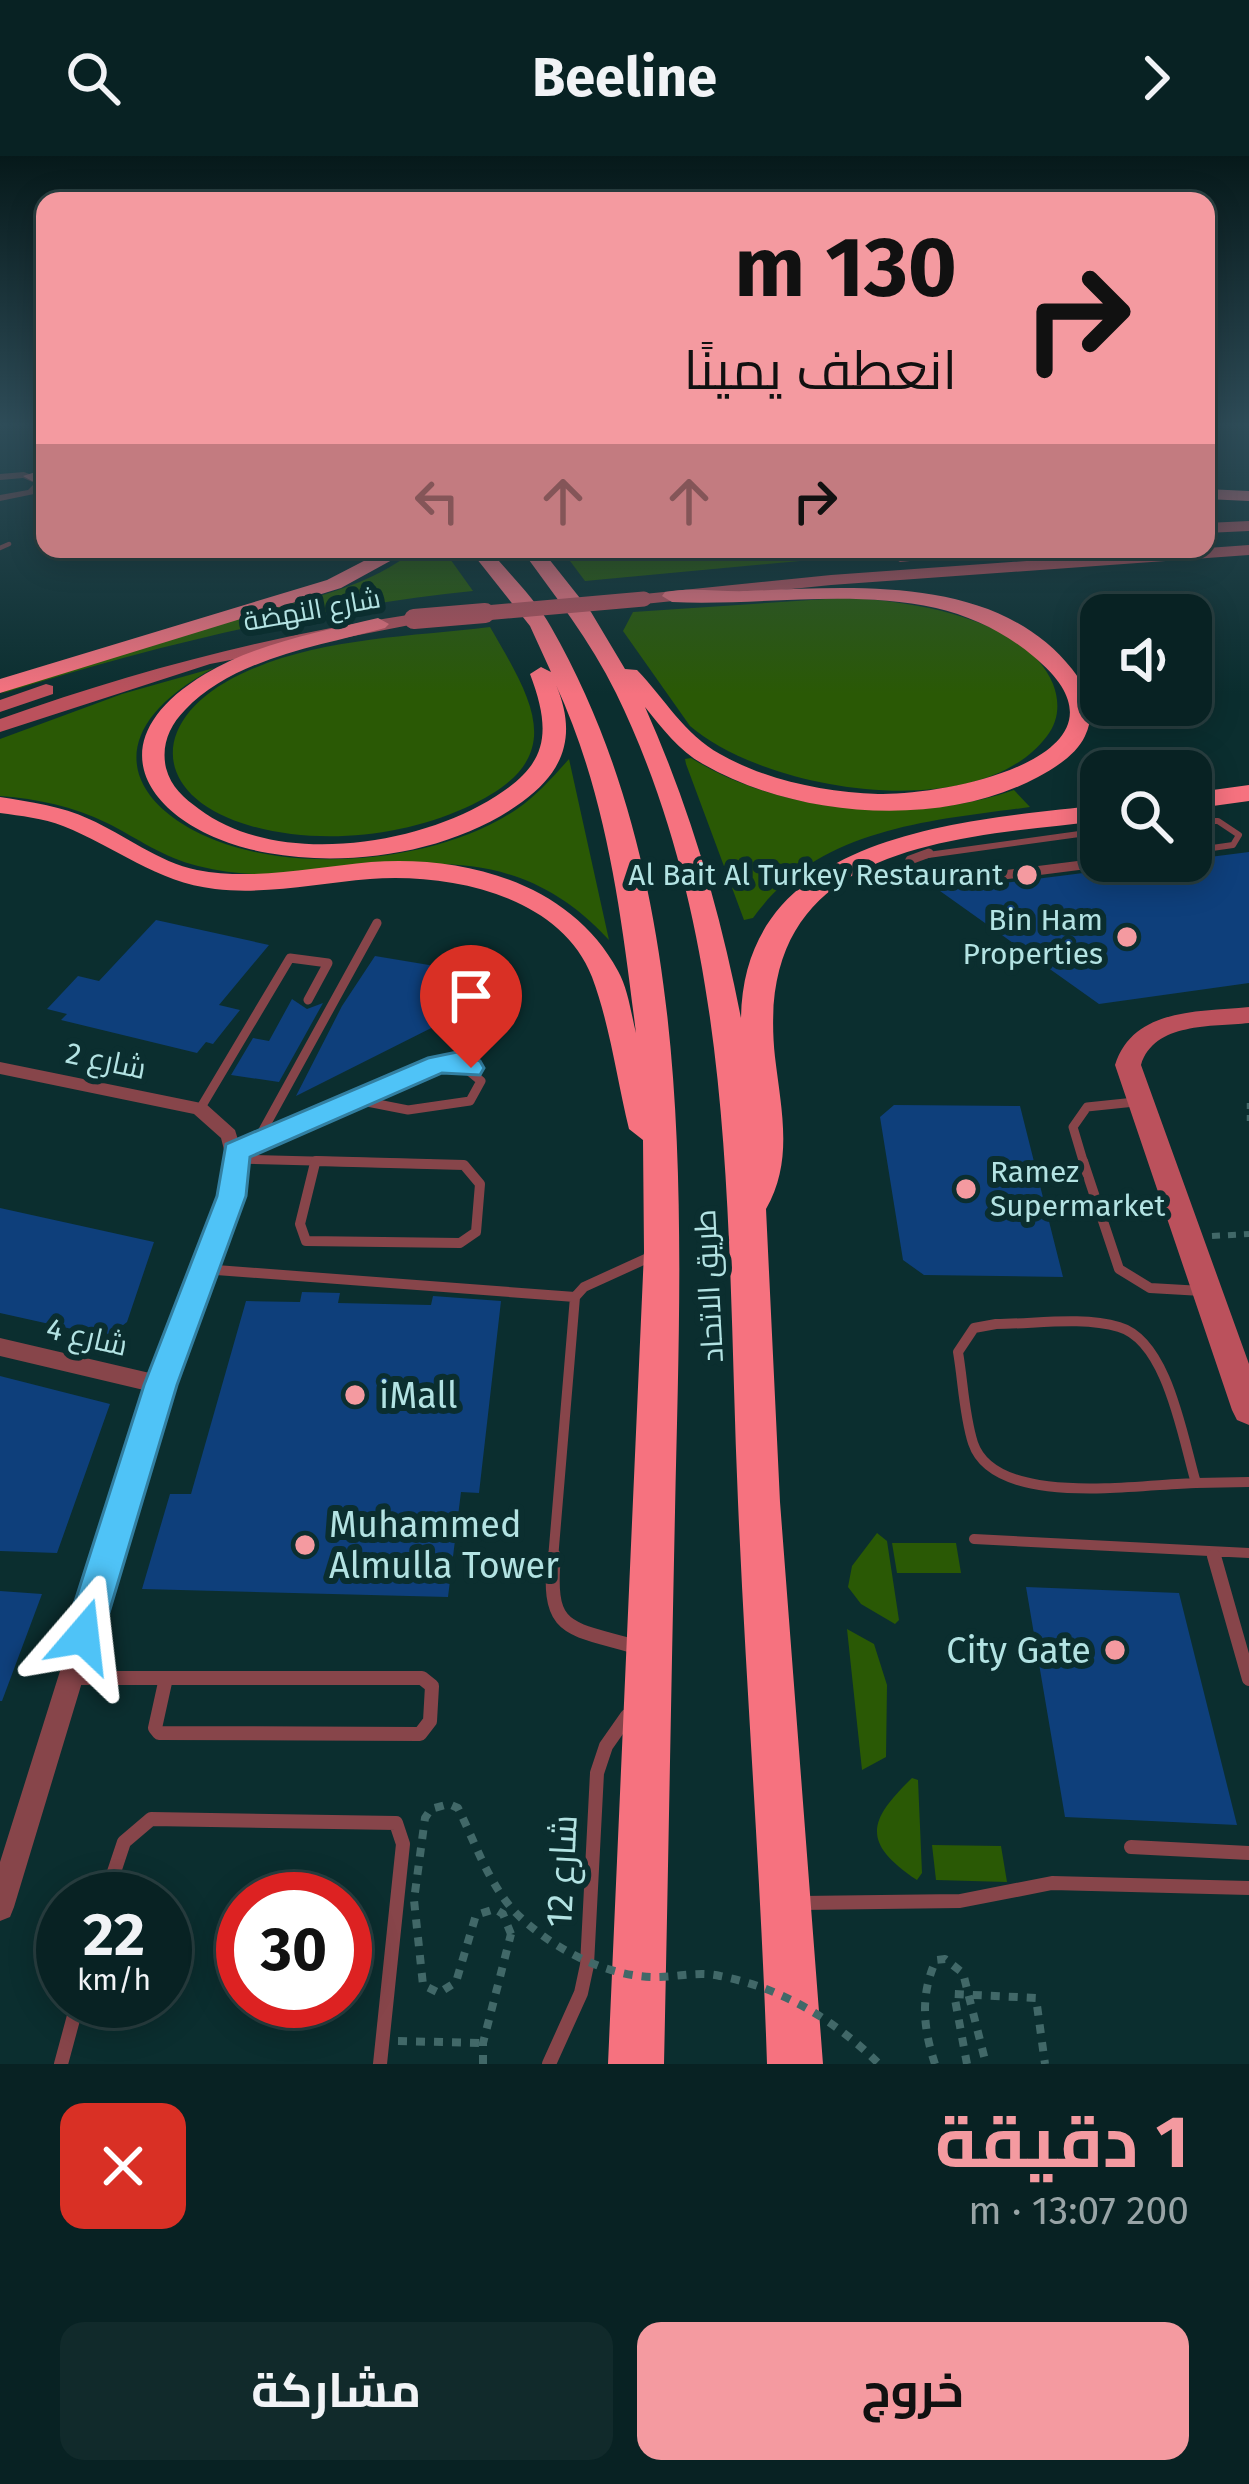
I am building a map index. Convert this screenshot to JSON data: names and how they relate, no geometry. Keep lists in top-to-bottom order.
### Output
{
  "streets": {
    "highway": ["طريق الاتحاد"],
    "main road": ["شارع النهضة"],
    "street": ["شارع 2", "شارع 4"],
    "lane": ["شارع 12"]
  },
  "crossings": [
    ["طريق الاتحاد", "شارع 12"]
  ],
  "places": [
    "Al Bait Al Turkey Restaurant",
    "Bin Ham Properties",
    "Ramez Supermarket",
    "iMall",
    "Muhammed Almulla Tower",
    "City Gate"
  ],
  "page": {
    "header": "Beeline",
    "turn": ["130 m", "انعطف يمينًا"],
    "speed": "22 km/h",
    "limit": "30",
    "heading": ["1 دقيقة", "200 m · 13:07"],
    "buttons": ["خروج", "مشاركة"]
  }
}
